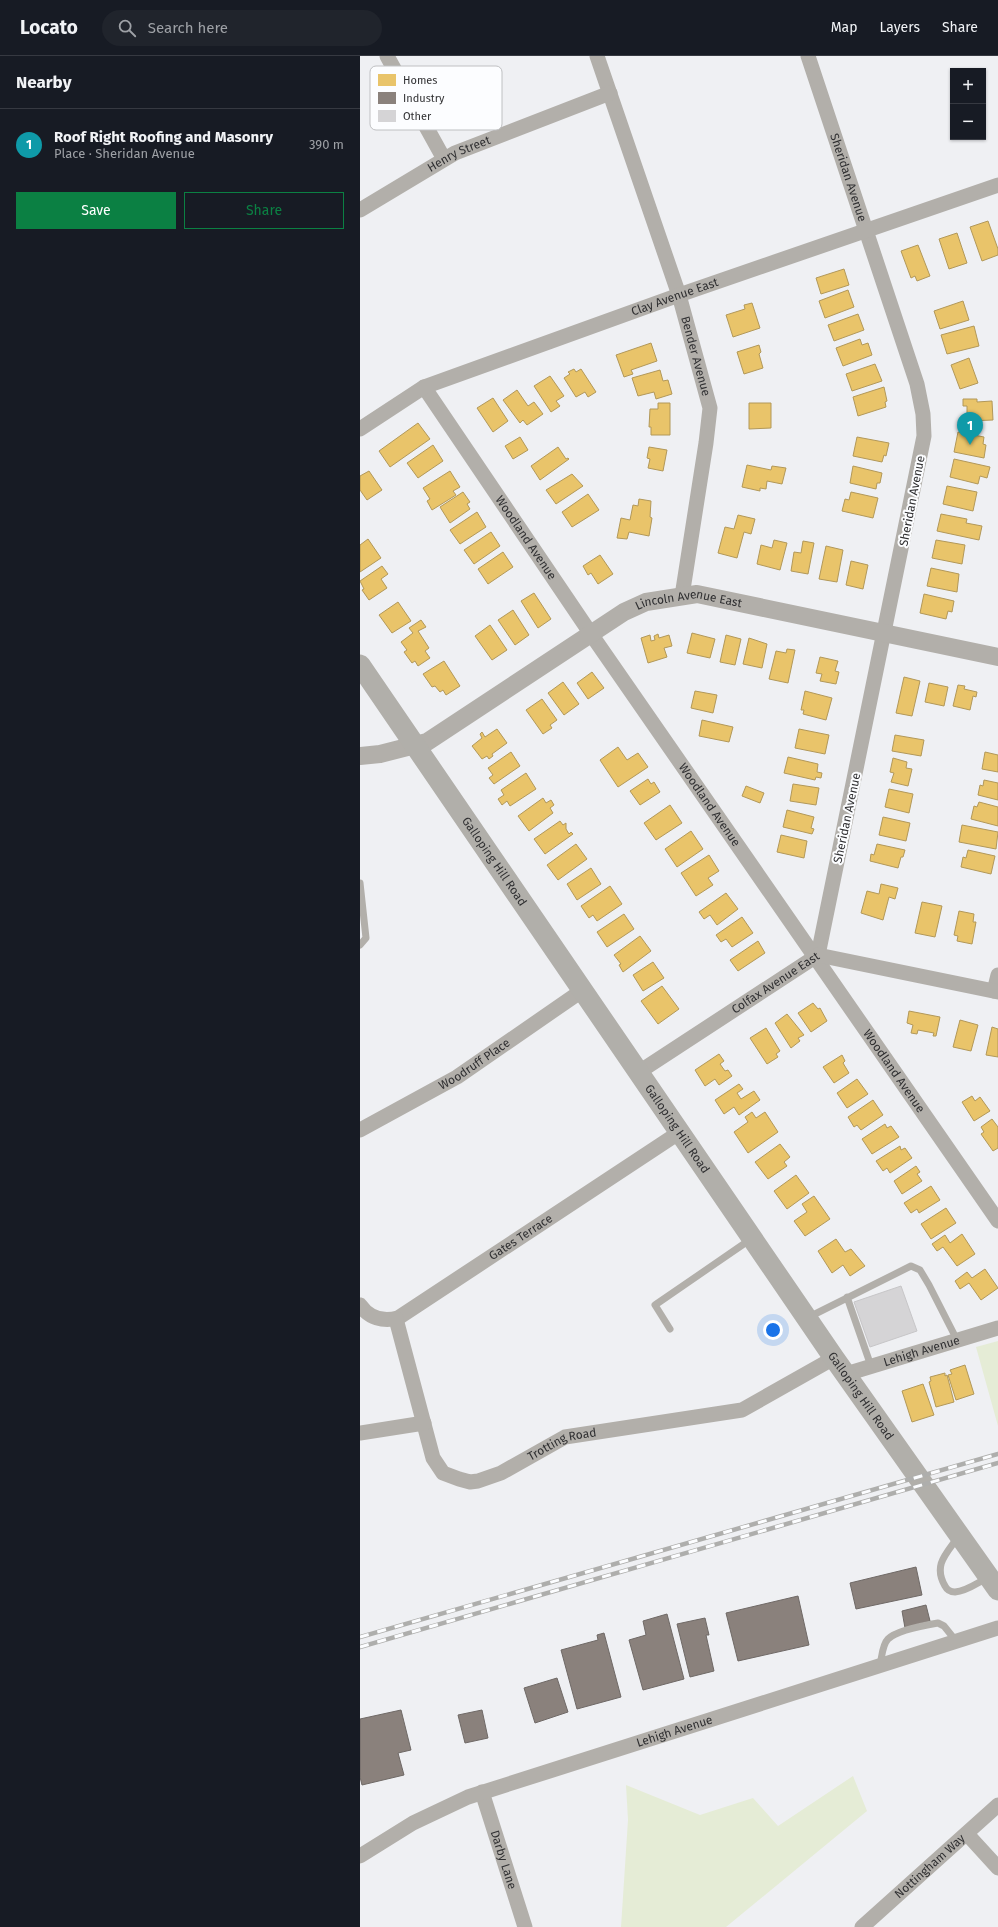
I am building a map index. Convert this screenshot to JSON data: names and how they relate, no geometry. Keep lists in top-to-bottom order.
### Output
{
  "streets": {
    "main road": ["Galloping Hill Road"],
    "street": [
      "Henry Street",
      "Sheridan Avenue",
      "Clay Avenue East",
      "Bender Avenue",
      "Woodland Avenue",
      "Lincoln Avenue East",
      "Colfax Avenue East",
      "Woodruff Place",
      "Gates Terrace",
      "Lehigh Avenue",
      "Trotting Road",
      "Darby Lane",
      "Nottingham Way"
    ]
  },
  "crossings": [
    ["Henry Street", "Bender Avenue"],
    ["Sheridan Avenue", "Clay Avenue East"],
    ["Sheridan Avenue", "Woodland Avenue"],
    ["Sheridan Avenue", "Lincoln Avenue East"],
    ["Sheridan Avenue", "Colfax Avenue East"],
    ["Clay Avenue East", "Bender Avenue"],
    ["Clay Avenue East", "Woodland Avenue"],
    ["Bender Avenue", "Lincoln Avenue East"],
    ["Woodland Avenue", "Lincoln Avenue East"],
    ["Woodland Avenue", "Colfax Avenue East"],
    ["Lincoln Avenue East", "Galloping Hill Road"],
    ["Galloping Hill Road", "Colfax Avenue East"],
    ["Galloping Hill Road", "Woodruff Place"],
    ["Galloping Hill Road", "Gates Terrace"],
    ["Galloping Hill Road", "Lehigh Avenue"],
    ["Galloping Hill Road", "Trotting Road"],
    ["Gates Terrace", "Trotting Road"],
    ["Lehigh Avenue", "Trotting Road"],
    ["Lehigh Avenue", "Darby Lane"]
  ],
  "legend": ["Homes", "Industry", "Other"],
  "page": {
    "header": "Locato",
    "search": "Search here",
    "nav": ["Map", "Layers", "Share"],
    "heading": "Nearby",
    "map_buttons": ["+", "−"],
    "list": [
      {
        "mark": "1",
        "name": "Roof Right Roofing and Masonry",
        "note": "Place · Sheridan Avenue",
        "value": "390 m"
      }
    ],
    "buttons": ["Save", "Share"],
    "pins": "1"
  }
}
